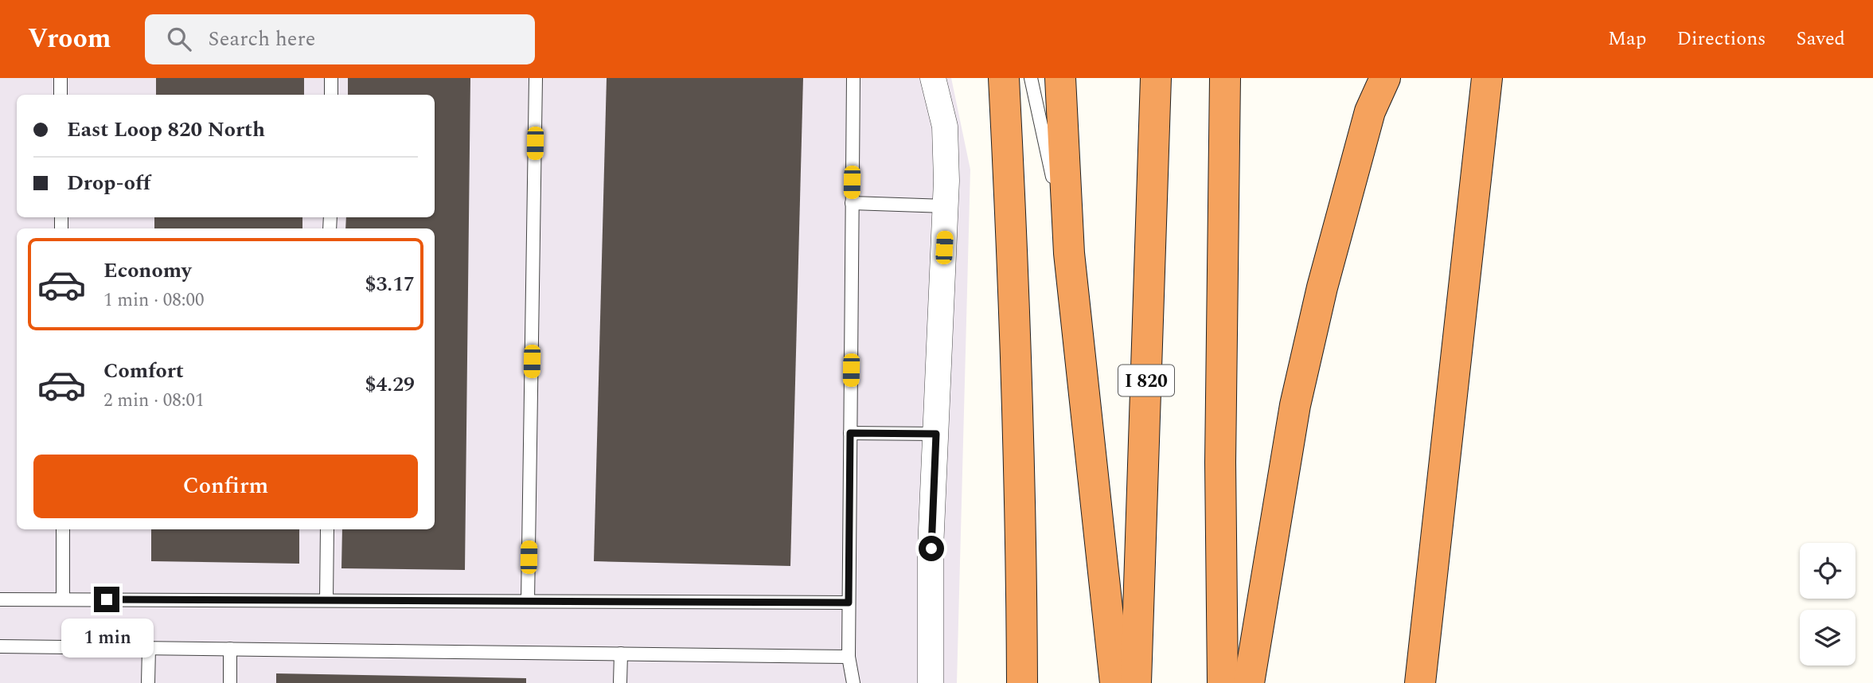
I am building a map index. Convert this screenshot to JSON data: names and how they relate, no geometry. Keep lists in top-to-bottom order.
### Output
{
  "streets": {
    "highway": ["I 820"]
  },
  "page": {
    "header": "Vroom",
    "search": "Search here",
    "nav": ["Map", "Directions", "Saved"],
    "banner": ["East Loop 820 North", "Drop-off"],
    "list": [
      {
        "name": "Economy",
        "note": "1 min · 08:00",
        "value": "$3.17"
      },
      {
        "name": "Comfort",
        "note": "2 min · 08:01",
        "value": "$4.29"
      }
    ],
    "buttons": "Confirm",
    "bubble": "1 min"
  }
}
